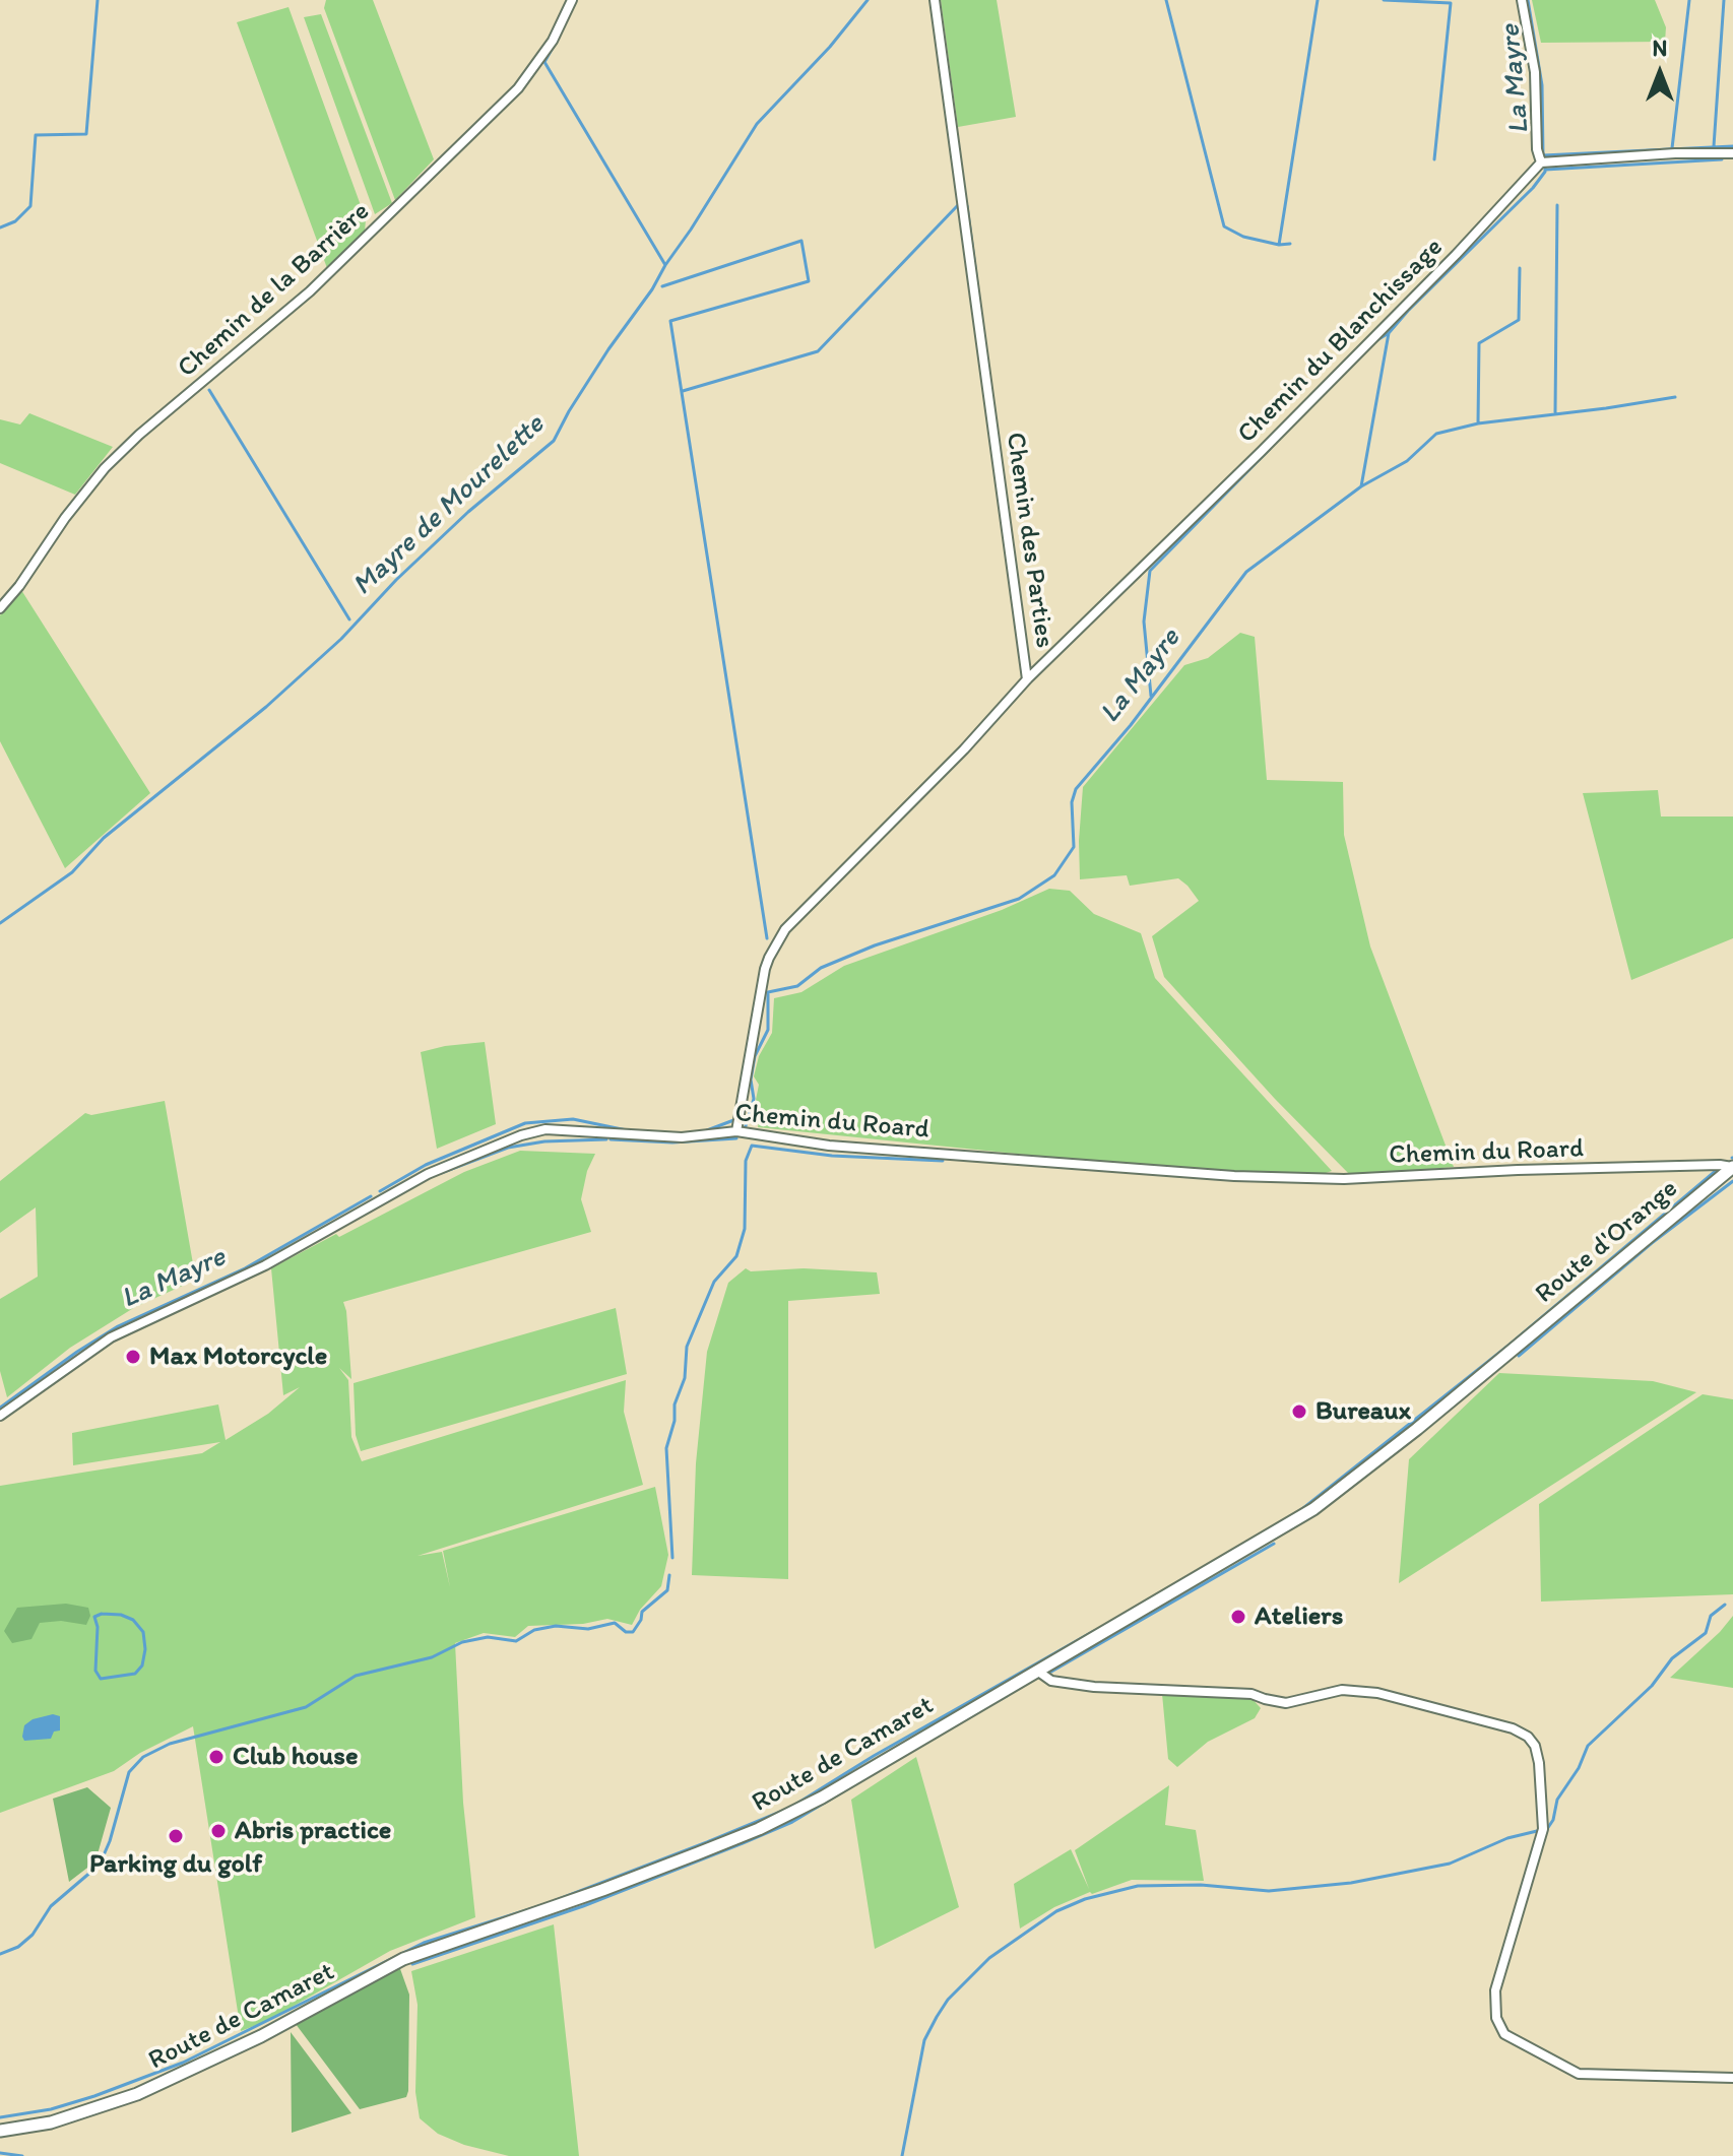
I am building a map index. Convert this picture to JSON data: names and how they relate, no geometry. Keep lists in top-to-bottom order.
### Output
{
  "streets": {
    "main road": ["Route d'Orange", "Route de Camaret"],
    "street": [
      "Chemin de la Barrière",
      "Chemin du Blanchissage",
      "Chemin des Parties",
      "Chemin du Roard"
    ]
  },
  "crossings": [
    ["Chemin du Blanchissage", "Chemin des Parties"],
    ["Chemin des Parties", "Chemin du Roard"],
    ["Chemin du Roard", "Route d'Orange"],
    ["Route d'Orange", "Route de Camaret"]
  ],
  "water": ["La Mayre", "Mayre de Mourelette"],
  "places": [
    "Max Motorcycle",
    "Bureaux",
    "Ateliers",
    "Club house",
    "Abris practice",
    "Parking du golf"
  ],
  "north": "top"
}
